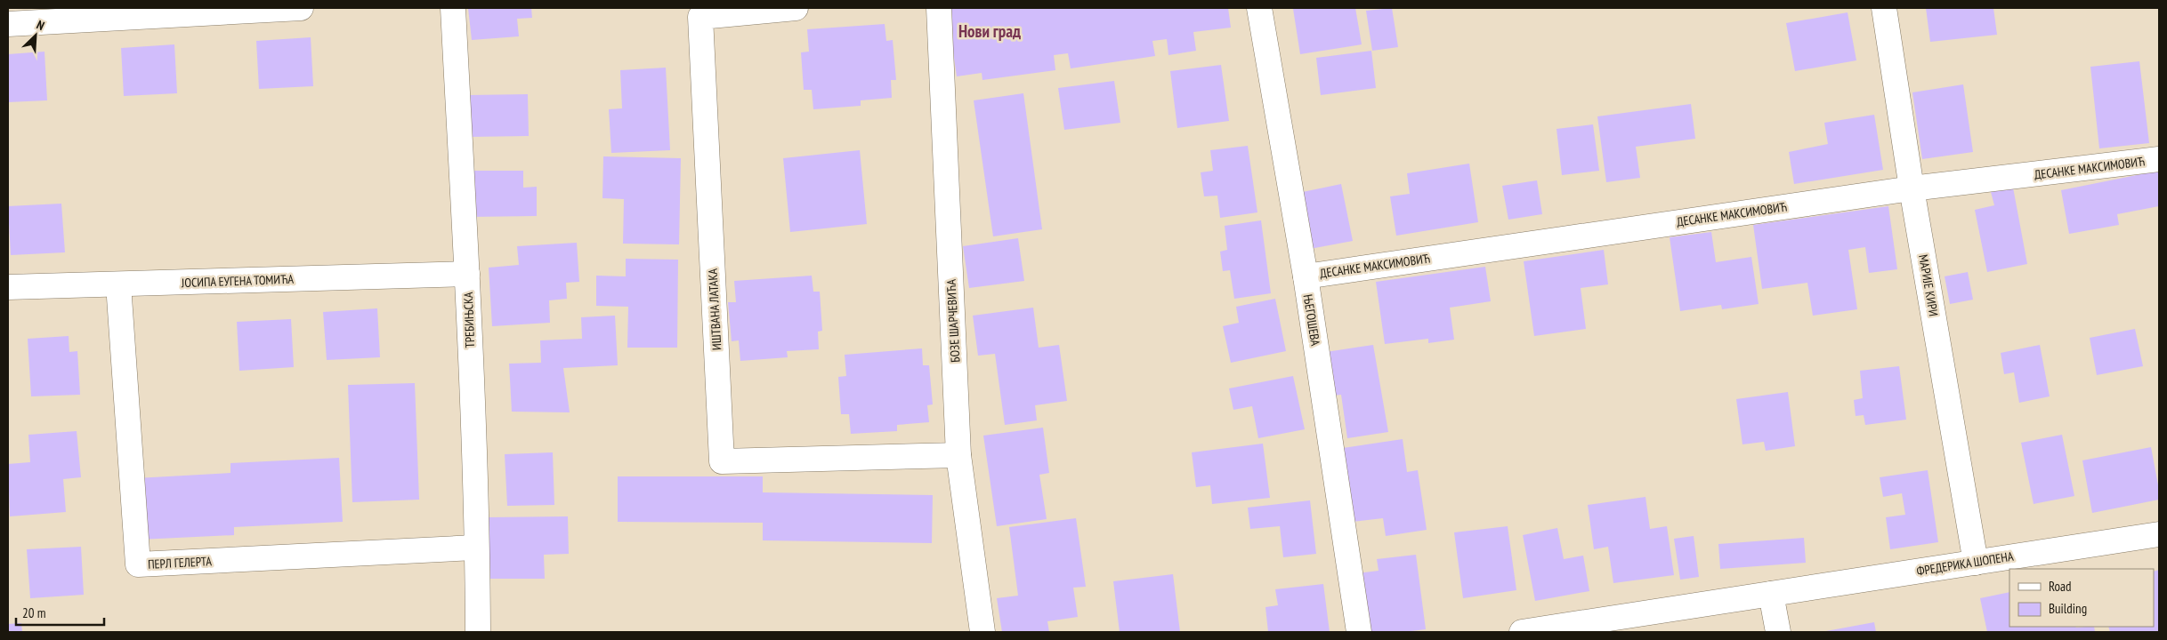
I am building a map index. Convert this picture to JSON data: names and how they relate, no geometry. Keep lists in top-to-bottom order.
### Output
{
  "streets": {
    "street": [
      "ДЕСАНКЕ МАКСИМОВИЋ",
      "ЈОСИПА ЕУГЕНА ТОМИЋА",
      "МАРИЈЕ КИРИ",
      "ИШТВАНА ЛАТАКА",
      "ТРЕБИЊСКА",
      "ЊЕГОШЕВА",
      "БОЗЕ ШАРЧЕВИЋА",
      "ПЕРЛ ГЕЛЕРТА",
      "ФРЕДЕРИКА ШОПЕНА"
    ]
  },
  "crossings": [
    ["ДЕСАНКЕ МАКСИМОВИЋ", "МАРИЈЕ КИРИ"],
    ["ДЕСАНКЕ МАКСИМОВИЋ", "ЊЕГОШЕВА"],
    ["ЈОСИПА ЕУГЕНА ТОМИЋА", "ТРЕБИЊСКА"],
    ["ЈОСИПА ЕУГЕНА ТОМИЋА", "ПЕРЛ ГЕЛЕРТА"],
    ["МАРИЈЕ КИРИ", "ФРЕДЕРИКА ШОПЕНА"],
    ["ИШТВАНА ЛАТАКА", "БОЗЕ ШАРЧЕВИЋА"],
    ["ТРЕБИЊСКА", "ПЕРЛ ГЕЛЕРТА"]
  ],
  "districts": ["Нови град"],
  "legend": ["Road", "Building"],
  "scale_bar": "20 m",
  "north": "top right"
}
